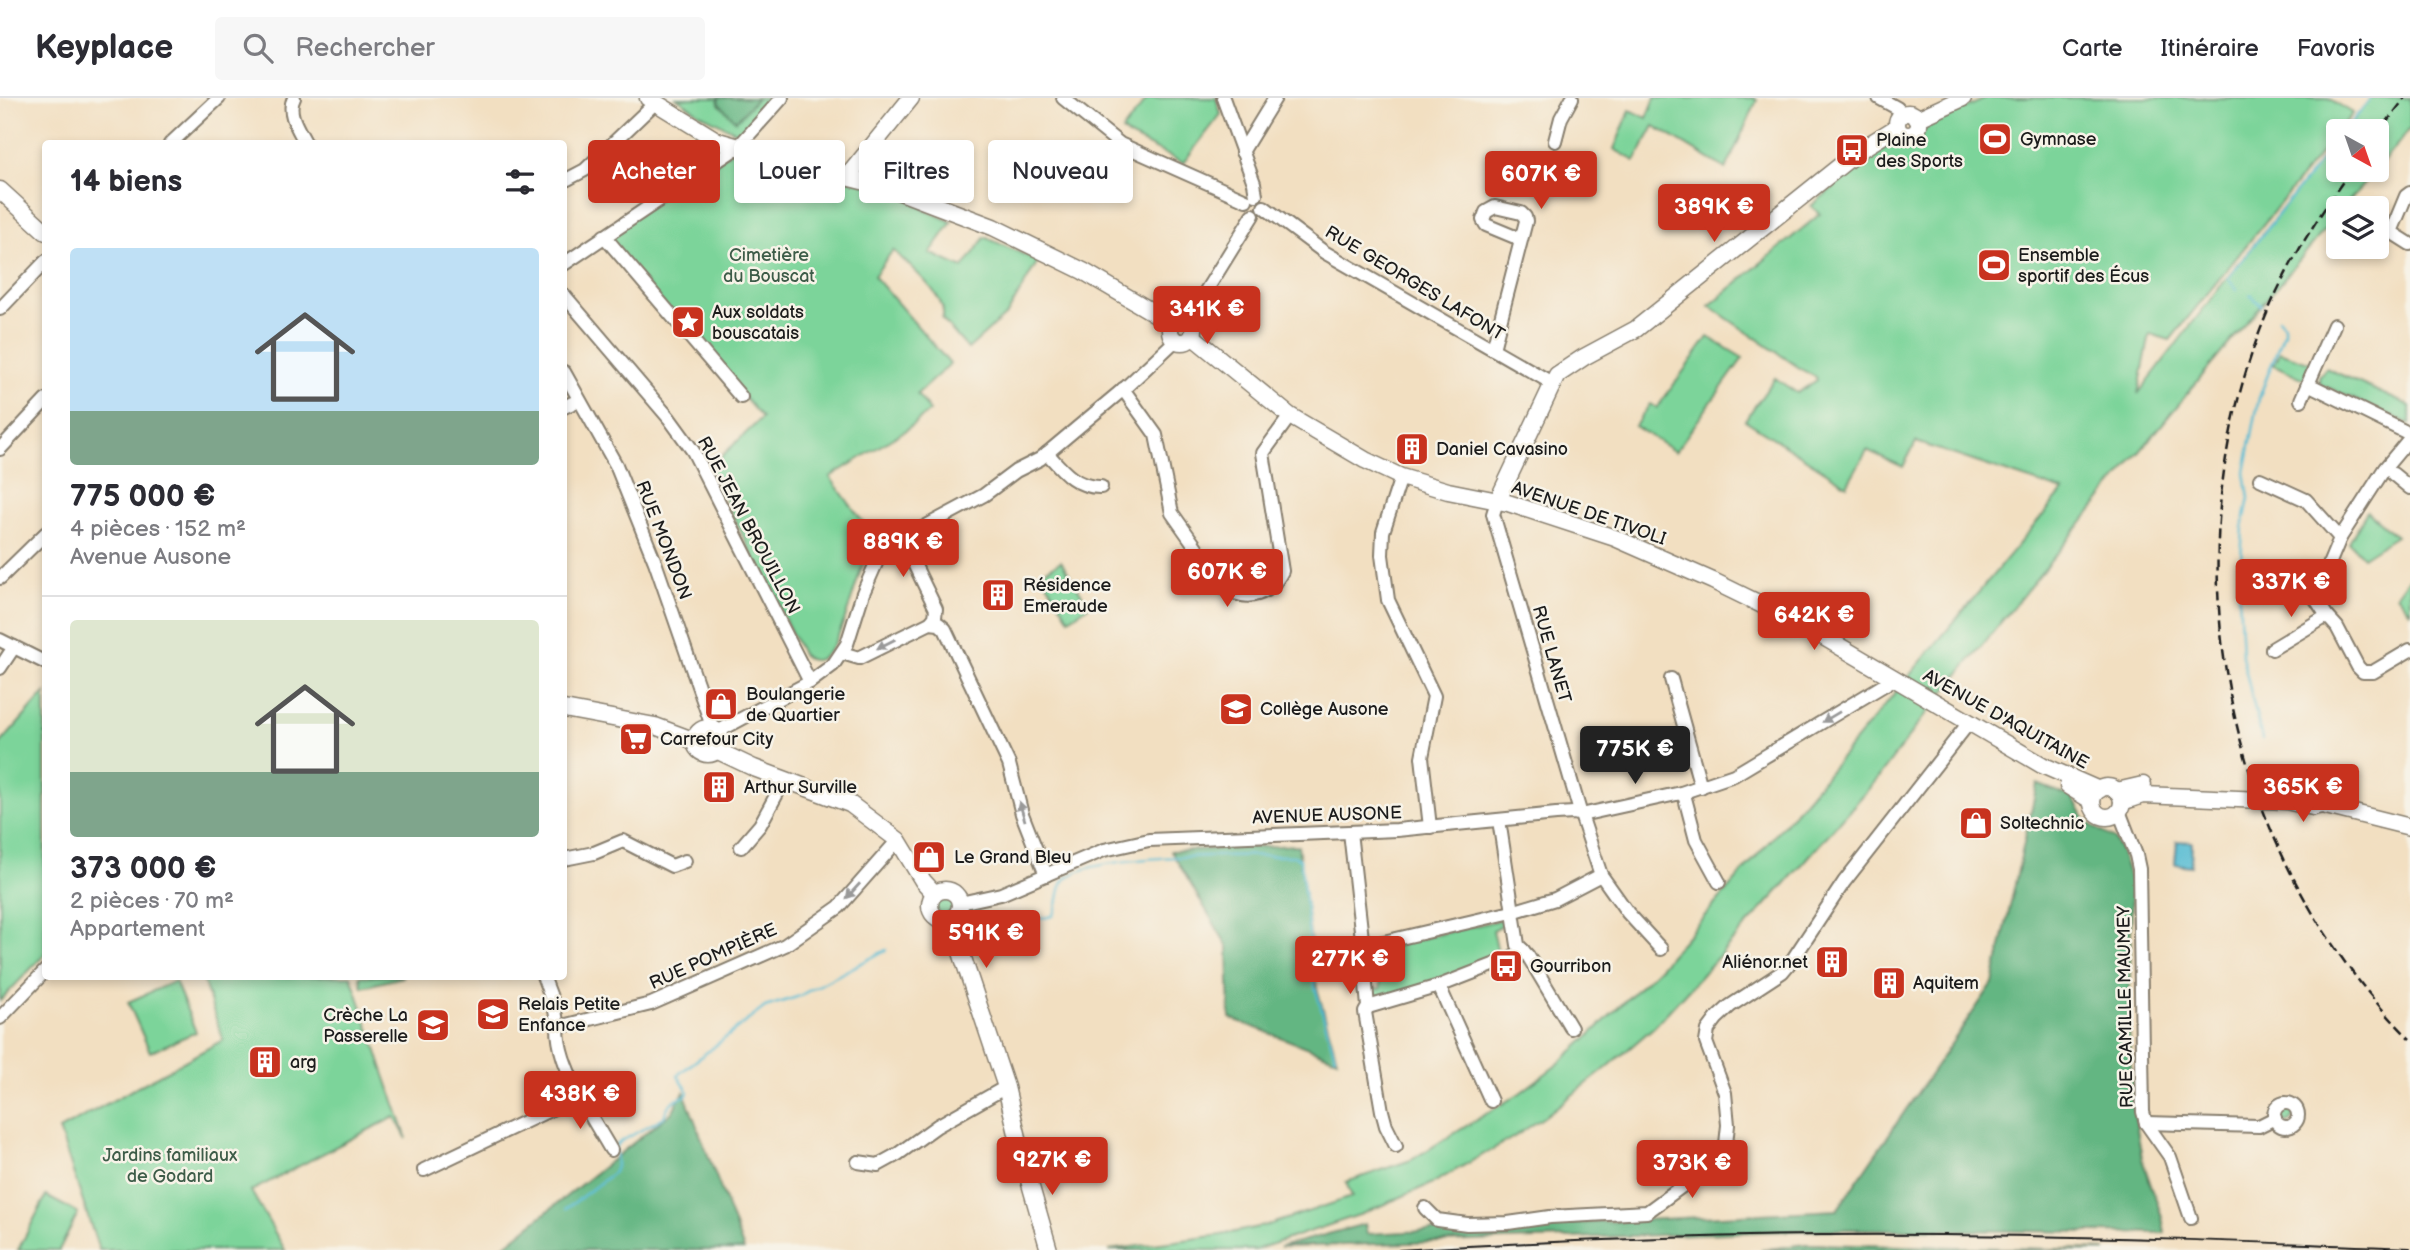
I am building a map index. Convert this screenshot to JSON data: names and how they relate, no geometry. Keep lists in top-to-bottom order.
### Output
{
  "streets": {
    "street": [
      "RUE GEORGES LAFONT",
      "AVENUE DE TIVOLI",
      "RUE JEAN BROUILLON",
      "RUE MONDON",
      "RUE LANET",
      "AVENUE D'AQUITAINE",
      "AVENUE AUSONE",
      "RUE POMPIÈRE",
      "RUE CAMILLE MAUMEY"
    ]
  },
  "crossings": [
    ["AVENUE DE TIVOLI", "RUE LANET"],
    ["AVENUE DE TIVOLI", "AVENUE D'AQUITAINE"],
    ["AVENUE DE TIVOLI", "AVENUE AUSONE"],
    ["RUE LANET", "AVENUE AUSONE"],
    ["AVENUE D'AQUITAINE", "AVENUE AUSONE"],
    ["AVENUE D'AQUITAINE", "RUE CAMILLE MAUMEY"]
  ],
  "one_way": ["RUE POMPIÈRE"],
  "parks": ["Cimetière du Bouscat", "Jardins familiaux de Godard"],
  "places": {
    "sports": ["Gymnase", "Ensemble sportif des Écus"],
    "bus stop": ["Plaine des Sports", "Gourribon"],
    "place": ["Aux soldats bouscatais"],
    "building": [
      "Daniel Cavasino",
      "Résidence Emeraude",
      "Arthur Surville",
      "Aliénor.net",
      "Aquitem",
      "arg"
    ],
    "shop": ["Boulangerie de Quartier", "Soltechnic", "Le Grand Bleu"],
    "school or university": ["Collège Ausone", "Relais Petite Enfance", "Crèche La Passerelle"],
    "supermarket": ["Carrefour City"]
  },
  "north": "bottom right",
  "page": {
    "header": "Keyplace",
    "search": "Rechercher",
    "nav": ["Carte", "Itinéraire", "Favoris"],
    "chip": [
      "Acheter",
      "Louer",
      "Filtres",
      "Nouveau"
    ],
    "heading": "14 biens",
    "price": [
      "607K €",
      "389K €",
      "341K €",
      "889K €",
      "607K €",
      "337K €",
      "642K €",
      "775K €",
      "365K €",
      "591K €",
      "277K €",
      "438K €",
      "927K €",
      "373K €"
    ],
    "list": [
      {
        "name": "775 000 €",
        "note": "4 pièces · 152 m² · Avenue Ausone"
      },
      {
        "name": "373 000 €",
        "note": "2 pièces · 70 m² · Appartement"
      }
    ]
  }
}
